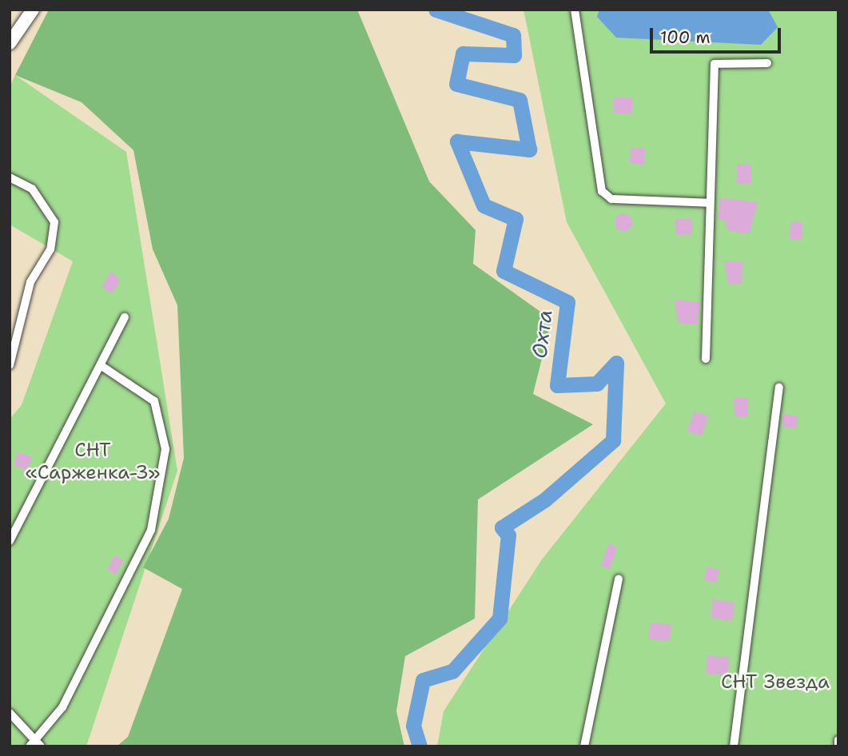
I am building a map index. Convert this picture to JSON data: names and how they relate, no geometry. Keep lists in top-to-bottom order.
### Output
{
  "water": ["Охта"],
  "parks": ["СНТ «Сарженка-3»", "СНТ Звезда"],
  "scale_bar": "100 m"
}
